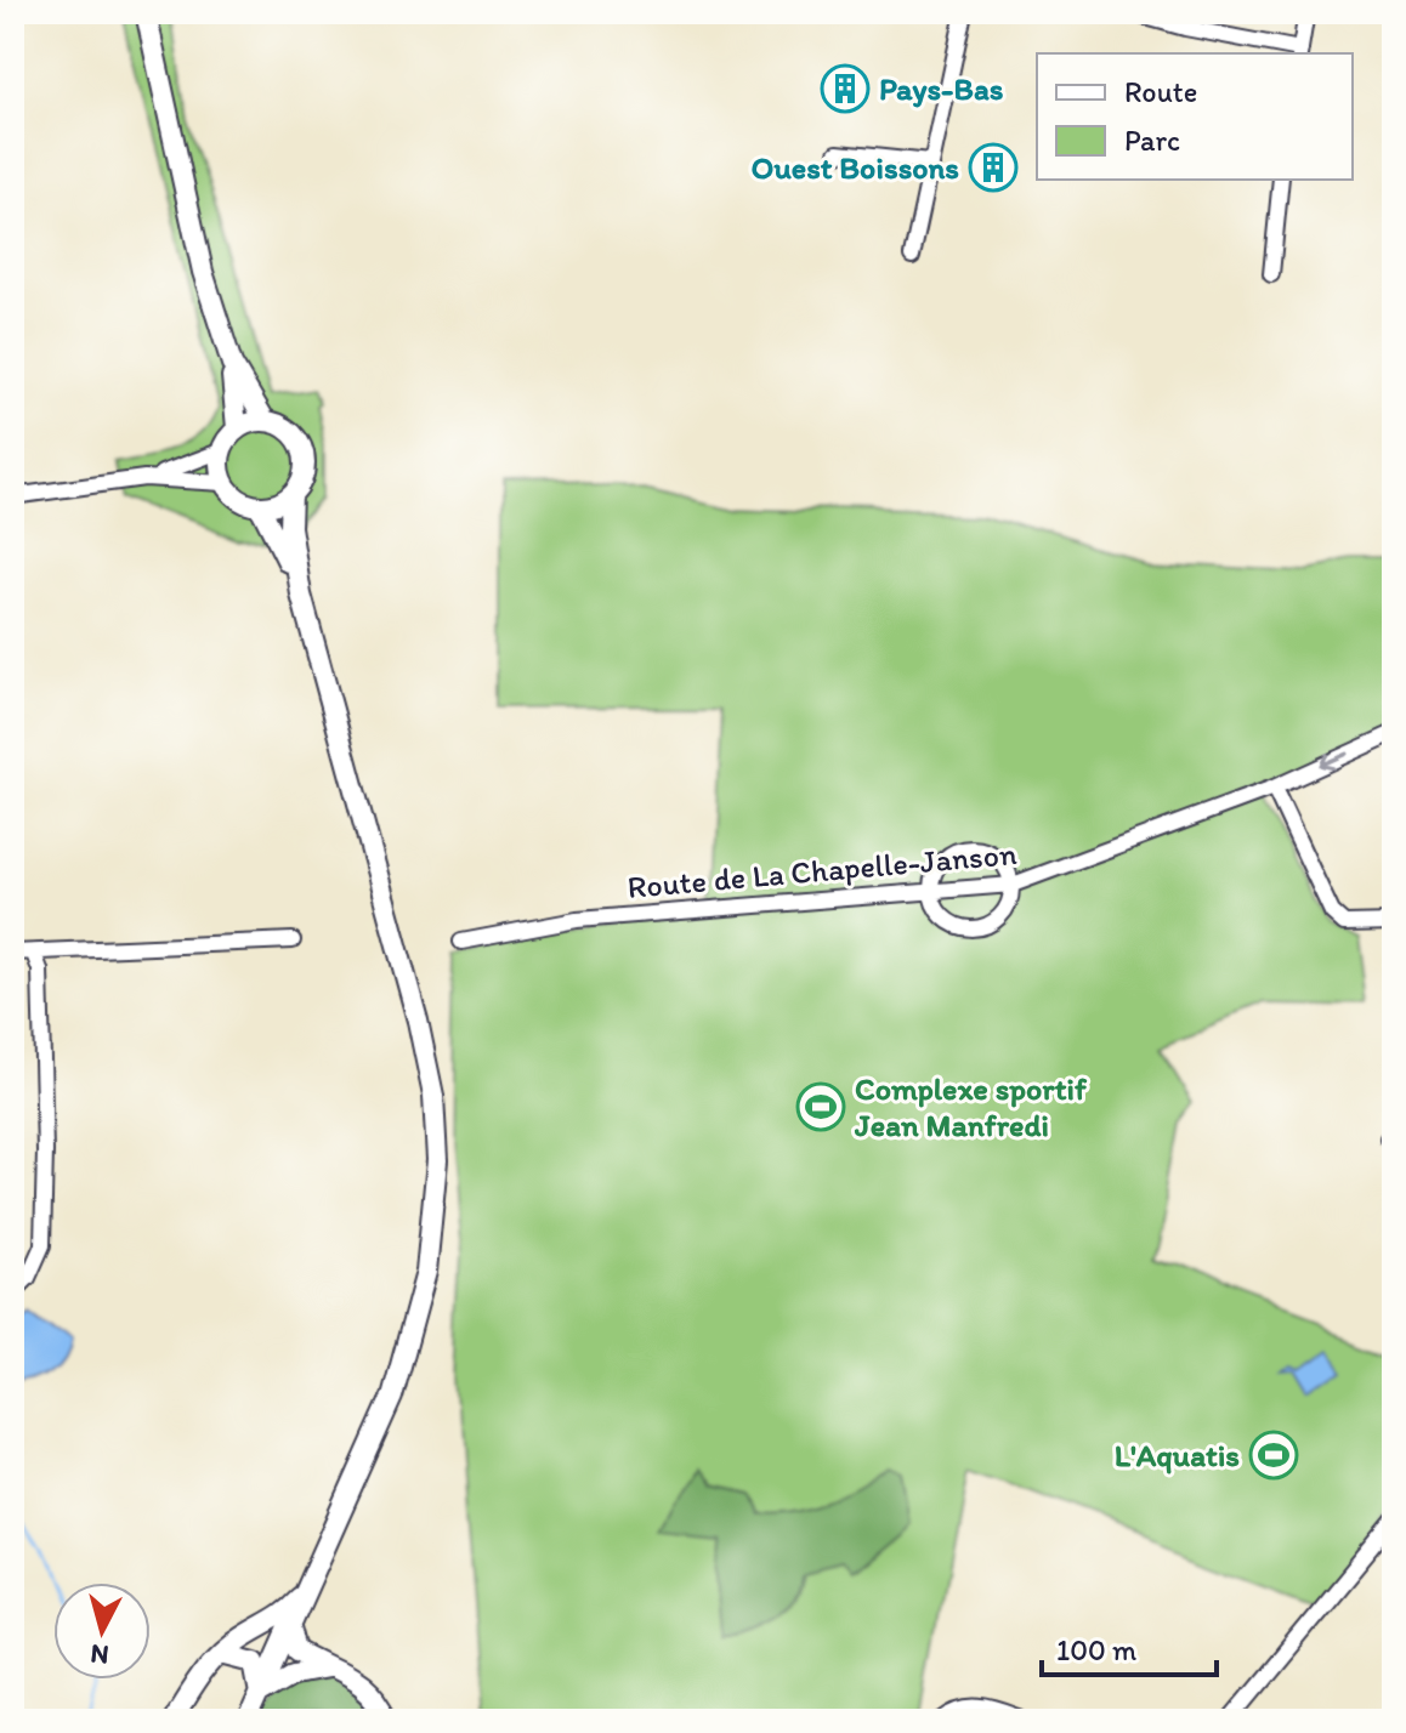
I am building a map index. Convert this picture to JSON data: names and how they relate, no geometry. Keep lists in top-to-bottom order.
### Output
{
  "streets": {
    "street": ["Route de La Chapelle-Janson"]
  },
  "places": {
    "building": ["Pays-Bas", "Ouest Boissons"],
    "sports": ["Complexe sportif Jean Manfredi", "L'Aquatis"]
  },
  "legend": ["Route", "Parc"],
  "scale_bar": "100 m",
  "north": "bottom"
}
